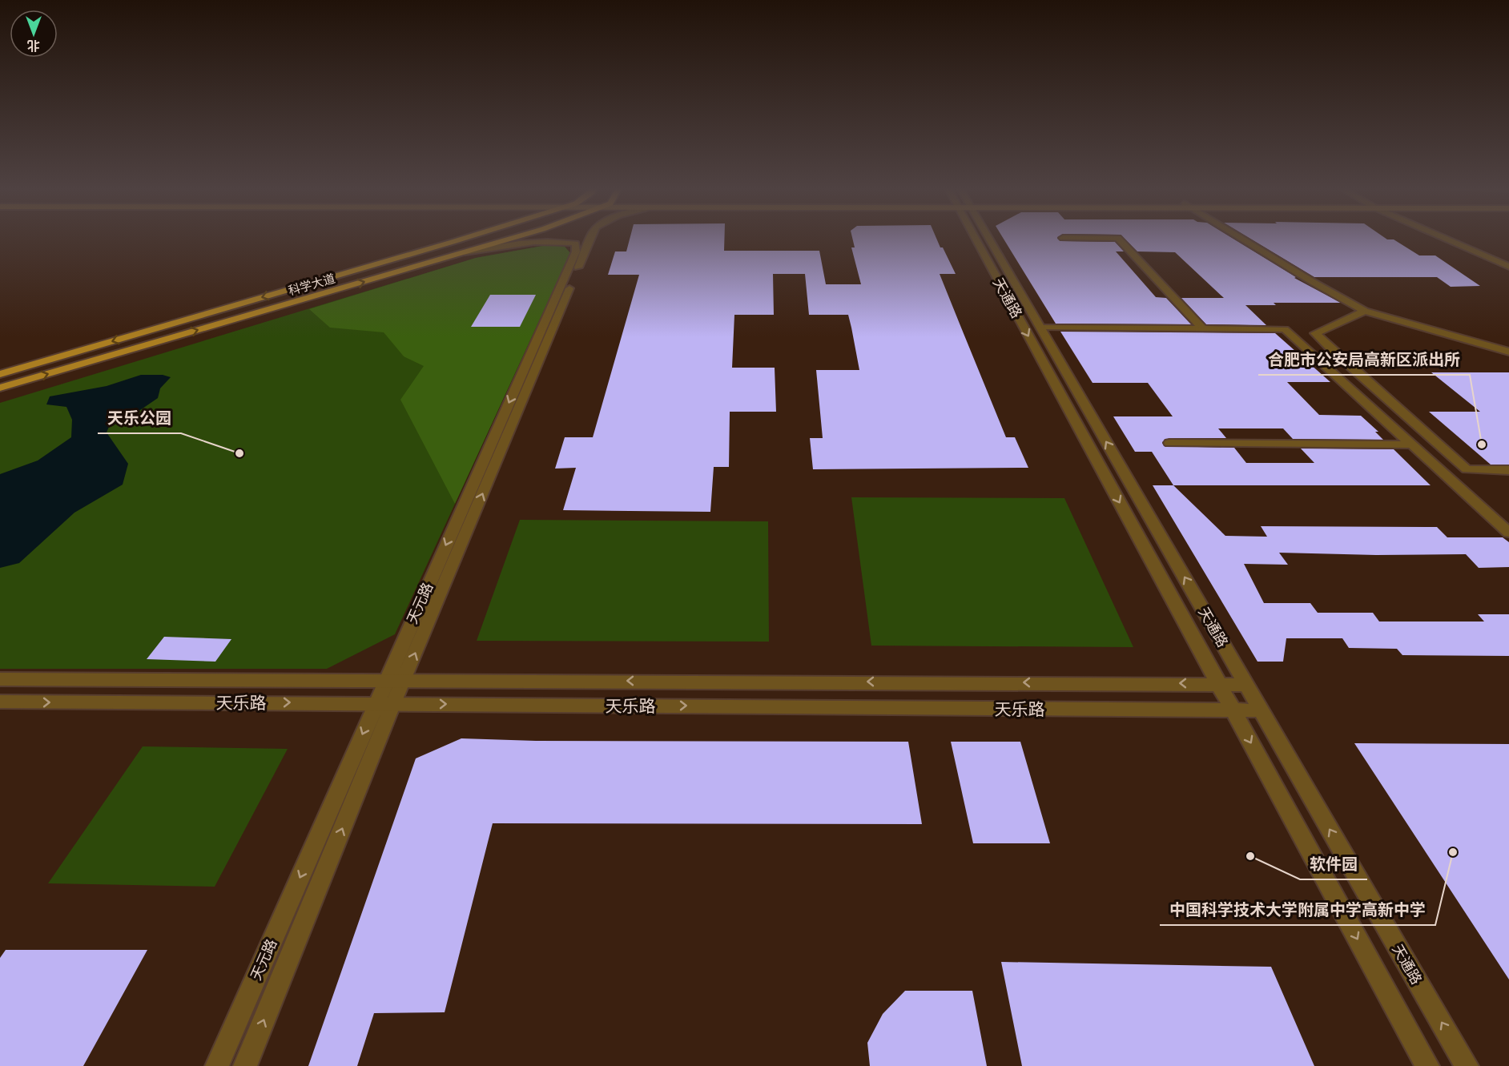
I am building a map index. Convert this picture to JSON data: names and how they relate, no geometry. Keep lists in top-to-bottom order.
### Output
{
  "streets": {
    "main road": ["科学大道"],
    "street": ["天通路", "天元路", "天乐路"]
  },
  "crossings": [
    ["科学大道", "天元路"],
    ["天通路", "天乐路"],
    ["天元路", "天乐路"]
  ],
  "places": [
    "合肥市公安局高新区派出所",
    "天乐公园",
    "中国科学技术大学附属中学高新中学",
    "软件园"
  ],
  "north": "bottom"
}
